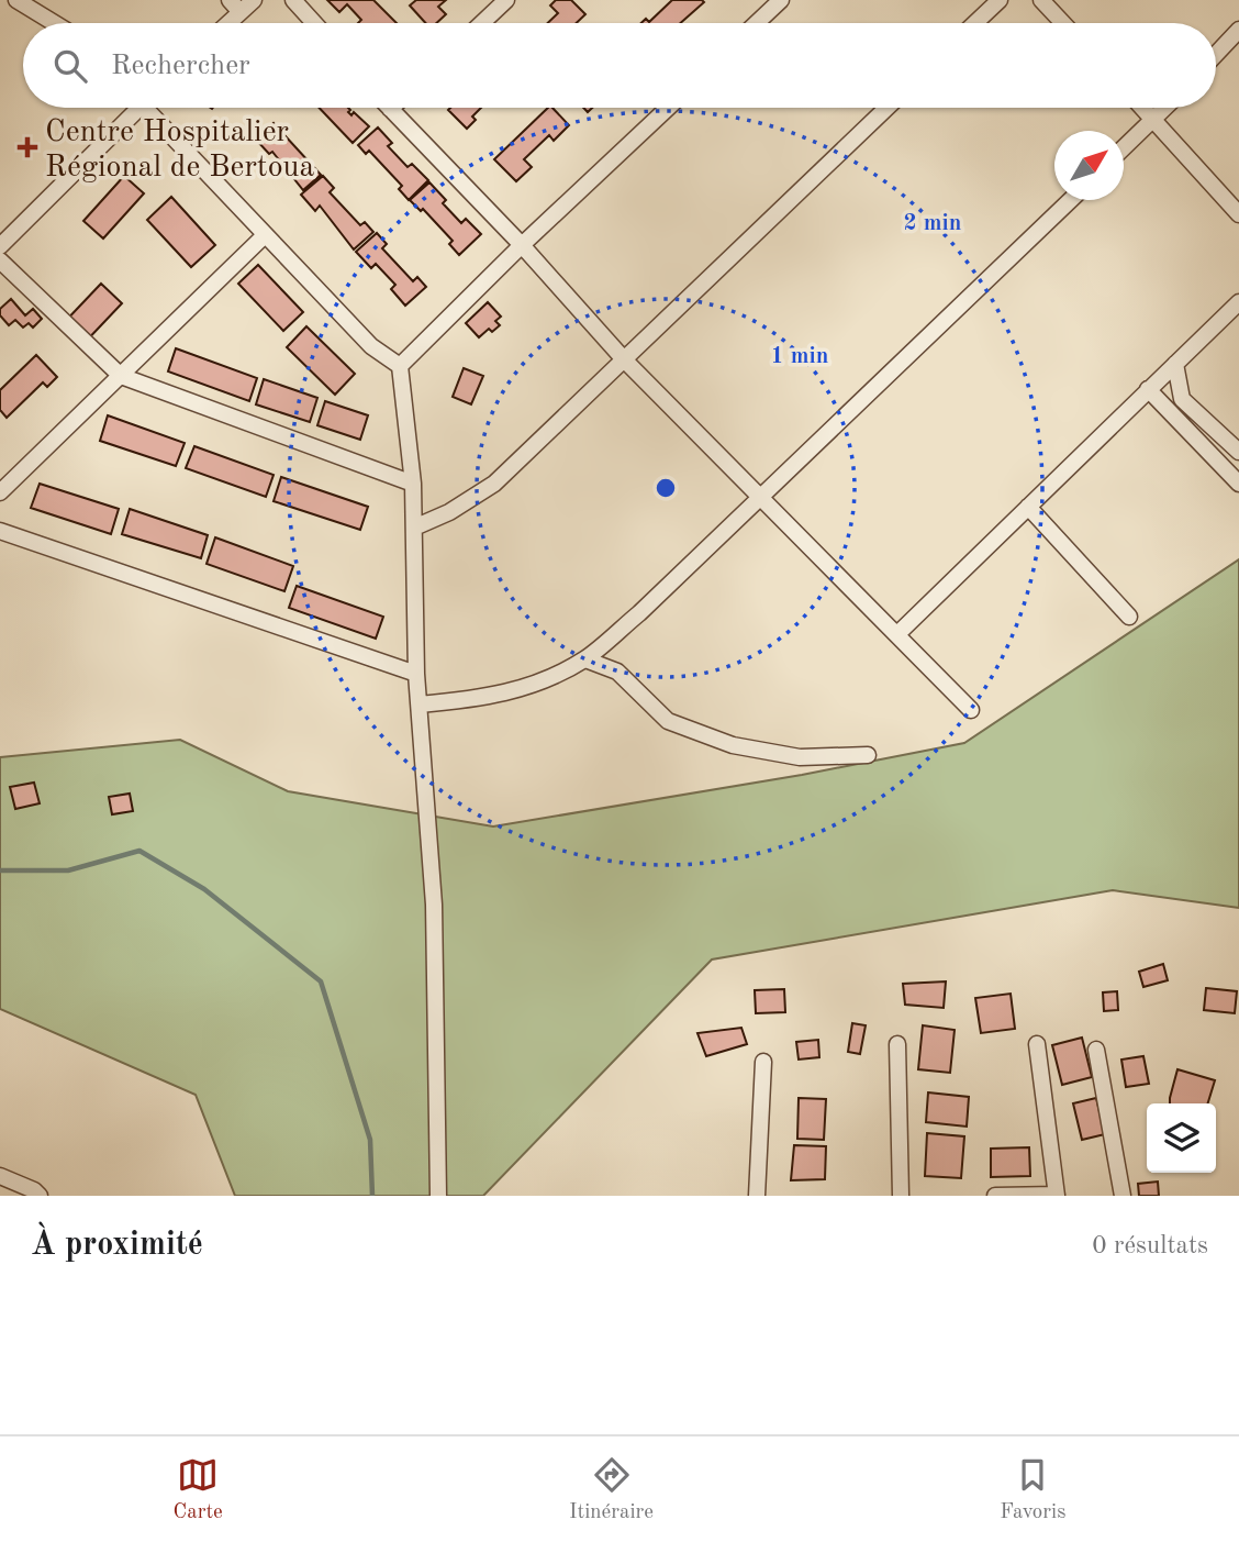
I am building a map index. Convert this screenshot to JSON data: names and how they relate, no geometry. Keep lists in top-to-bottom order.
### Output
{
  "places": {
    "health": ["Centre Hospitalier Régional de Bertoua"]
  },
  "north": "top right",
  "page": {
    "search": "Rechercher",
    "heading": ["À proximité", "0 résultats"],
    "nav": ["Carte", "Itinéraire", "Favoris"]
  },
  "rings": ["2 min", "1 min"]
}
